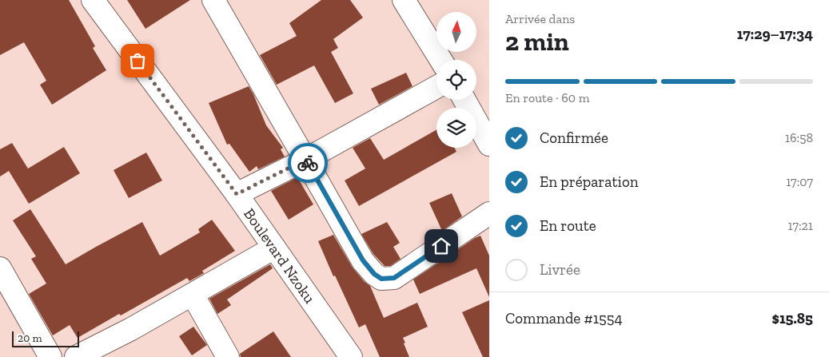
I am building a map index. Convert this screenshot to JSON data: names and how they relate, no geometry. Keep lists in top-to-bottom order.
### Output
{
  "streets": {
    "street": ["Boulevard Nzoku"]
  },
  "scale_bar": "20 m",
  "north": "top",
  "page": {
    "heading": ["2 min", "Arrivée dans", "17:29–17:34"],
    "panel": ["Commande #1554", "$15.85"],
    "bar": "En route · 60 m",
    "list": [
      ["Confirmée", "16:58"],
      ["En préparation", "17:07"],
      ["En route", "17:21"],
      "Livrée"
    ],
    "scale": "20 m"
  }
}
